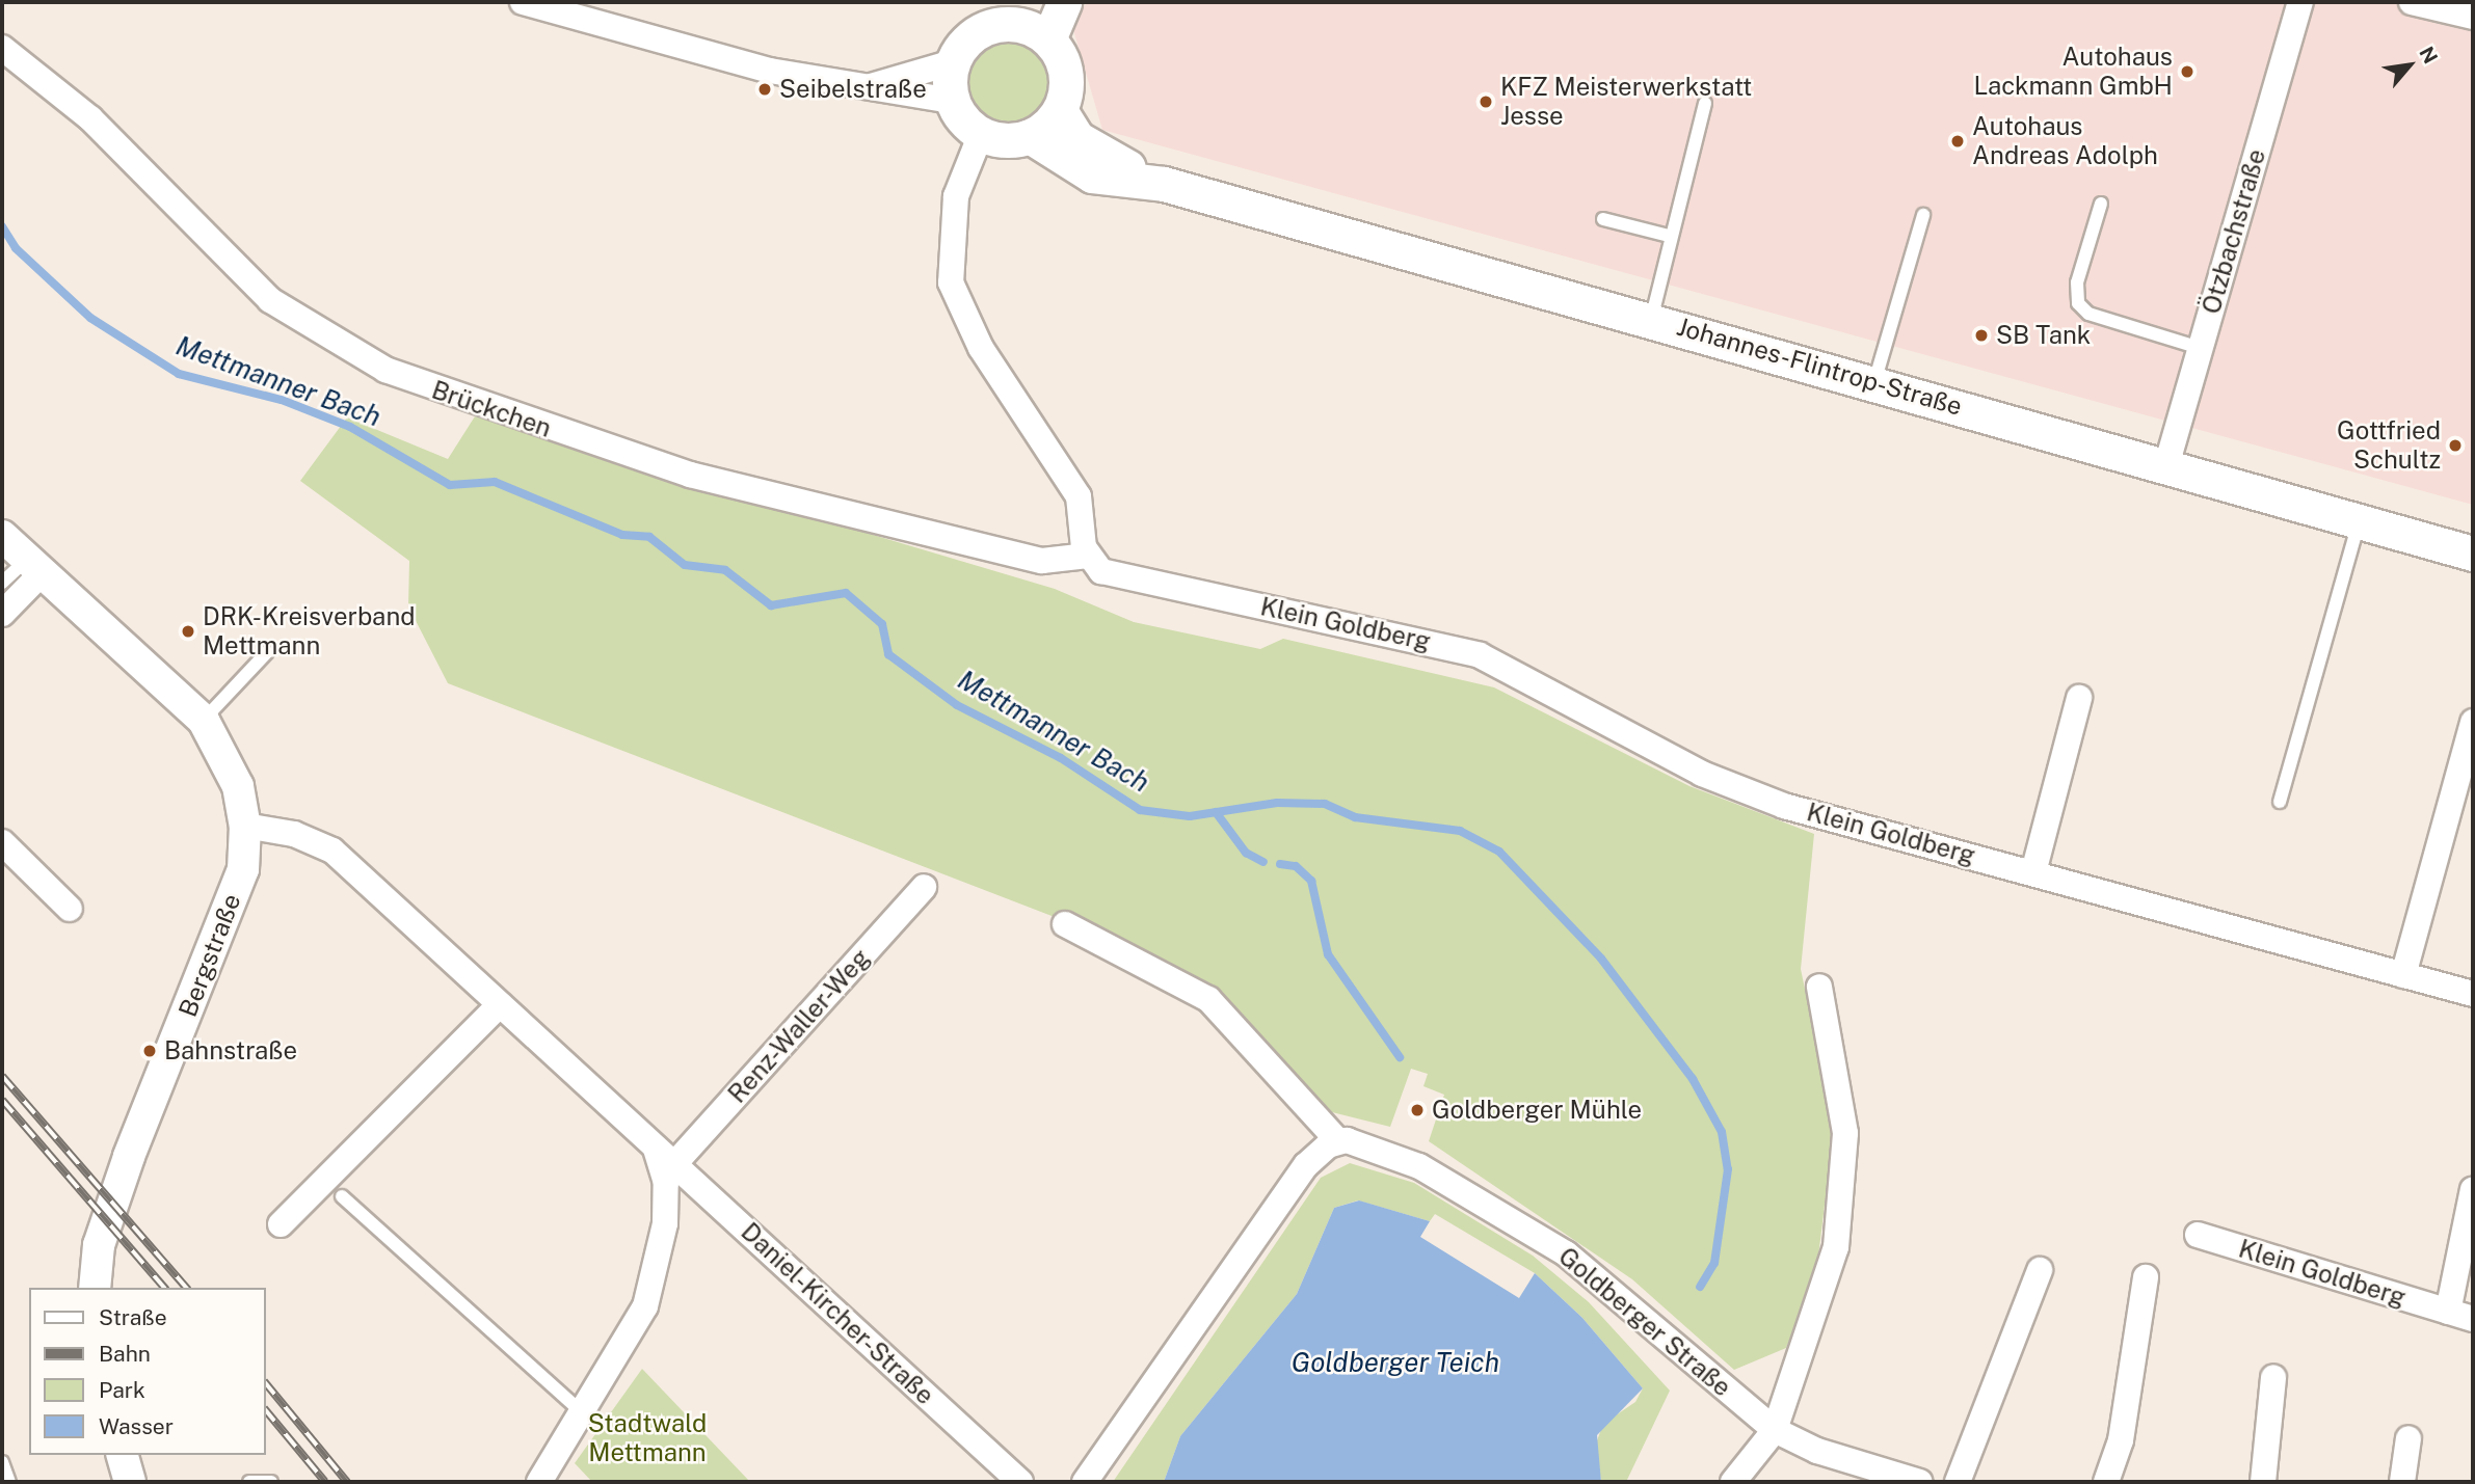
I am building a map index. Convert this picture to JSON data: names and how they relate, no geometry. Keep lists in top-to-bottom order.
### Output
{
  "streets": {
    "main road": ["Johannes-Flintrop-Straße"],
    "street": [
      "Ötzbachstraße",
      "Brückchen",
      "Klein Goldberg",
      "Bergstraße",
      "Renz-Waller-Weg",
      "Daniel-Kircher-Straße",
      "Goldberger Straße"
    ]
  },
  "crossings": [
    ["Ötzbachstraße", "Johannes-Flintrop-Straße"],
    ["Brückchen", "Klein Goldberg"],
    ["Renz-Waller-Weg", "Daniel-Kircher-Straße"]
  ],
  "water": ["Mettmanner Bach", "Goldberger Teich"],
  "parks": ["Stadtwald Mettmann"],
  "places": [
    "Autohaus Lackmann GmbH",
    "Seibelstraße",
    "KFZ Meisterwerkstatt Jesse",
    "Autohaus Andreas Adolph",
    "SB Tank",
    "Gottfried Schultz",
    "DRK-Kreisverband Mettmann",
    "Bahnstraße",
    "Goldberger Mühle"
  ],
  "legend": [
    "Straße",
    "Bahn",
    "Park",
    "Wasser"
  ],
  "north": "top right"
}
